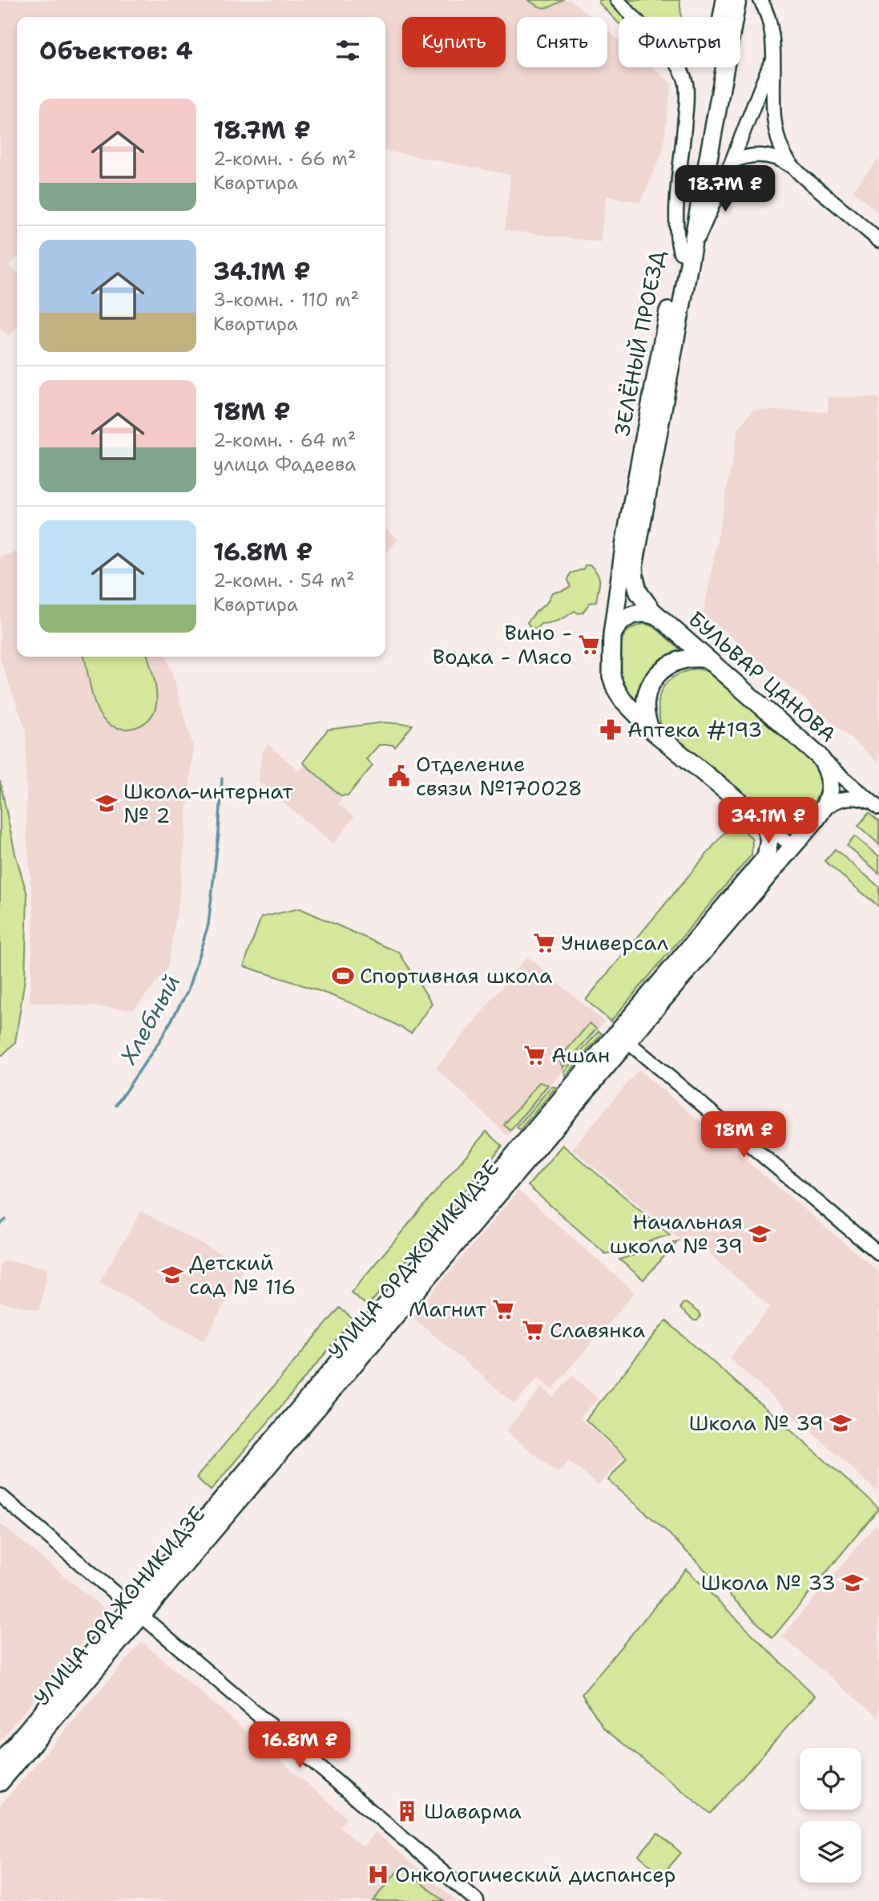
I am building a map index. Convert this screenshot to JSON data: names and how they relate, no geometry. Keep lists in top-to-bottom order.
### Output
{
  "streets": {
    "main road": ["ЗЕЛЁНЫЙ ПРОЕЗД", "БУЛЬВАР ЦАНОВА", "УЛИЦА ОРДЖОНИКИДЗЕ"]
  },
  "crossings": [
    ["ЗЕЛЁНЫЙ ПРОЕЗД", "БУЛЬВАР ЦАНОВА"],
    ["БУЛЬВАР ЦАНОВА", "УЛИЦА ОРДЖОНИКИДЗЕ"]
  ],
  "water": ["Хлебный"],
  "places": {
    "supermarket": [
      "Вино - Водка - Мясо",
      "Универсал",
      "Ашан",
      "Магнит",
      "Славянка"
    ],
    "pharmacy": ["Аптека #193"],
    "public building": ["Отделение связи №170028"],
    "school or university": [
      "Школа-интернат № 2",
      "Начальная школа № 39",
      "Детский сад № 116",
      "Школа № 39",
      "Школа № 33"
    ],
    "sports": ["Спортивная школа"],
    "building": ["Шаварма"],
    "hospital": ["Онкологический диспансер"]
  },
  "page": {
    "chip": ["Купить", "Снять", "Фильтры"],
    "heading": "Объектов: 4",
    "list": [
      {
        "name": "18.7M ₽",
        "note": "2-комн. · 66 m² · Квартира"
      },
      {
        "name": "34.1M ₽",
        "note": "3-комн. · 110 m² · Квартира"
      },
      {
        "name": "18M ₽",
        "note": "2-комн. · 64 m² · улица Фадеева"
      },
      {
        "name": "16.8M ₽",
        "note": "2-комн. · 54 m² · Квартира"
      }
    ],
    "price": [
      "18.7M ₽",
      "34.1M ₽",
      "18M ₽",
      "16.8M ₽"
    ]
  }
}
